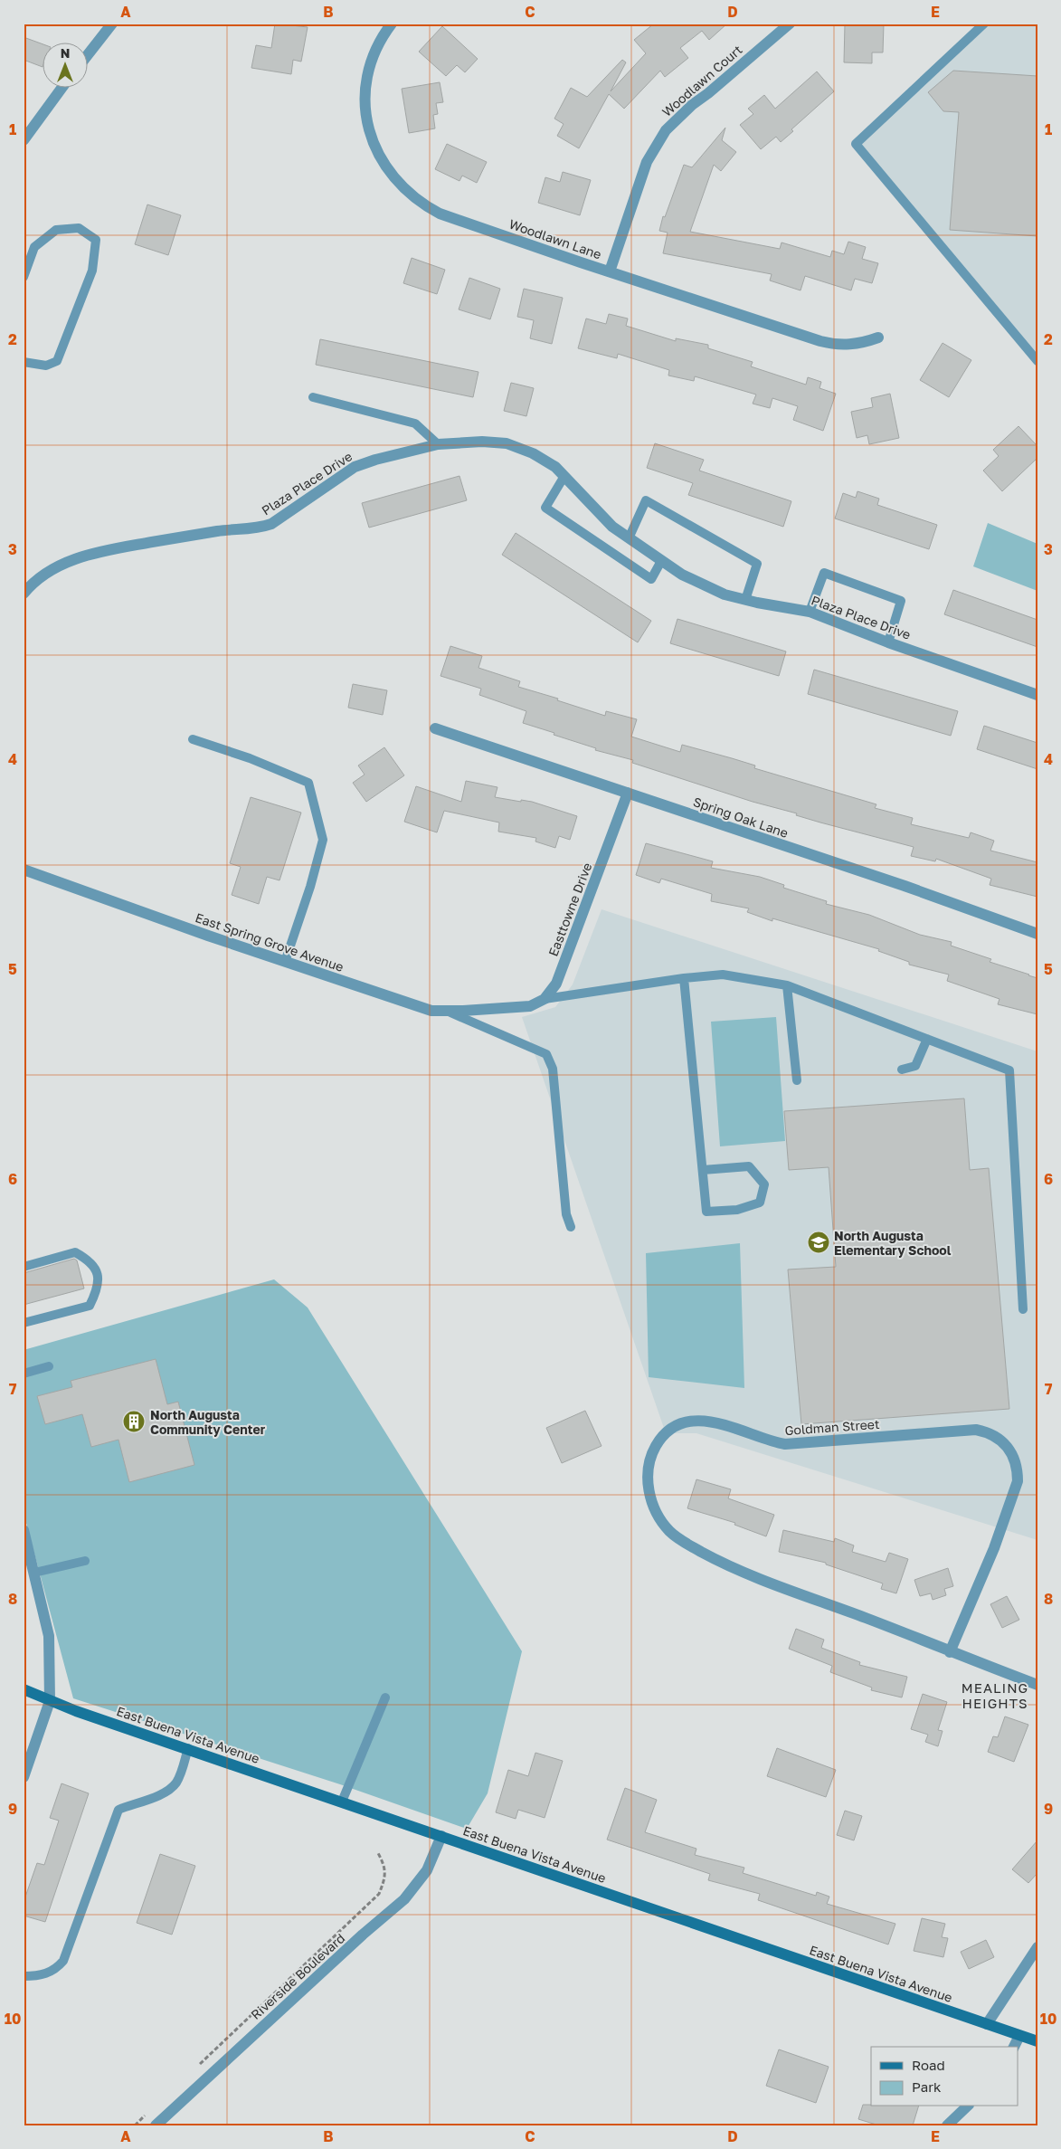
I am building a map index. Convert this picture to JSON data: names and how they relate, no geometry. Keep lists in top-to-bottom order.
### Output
{
  "streets": {
    "main road": ["East Buena Vista Avenue"],
    "street": [
      "Woodlawn Court",
      "Woodlawn Lane",
      "Plaza Place Drive",
      "Spring Oak Lane",
      "Easttowne Drive",
      "East Spring Grove Avenue",
      "Goldman Street",
      "Riverside Boulevard"
    ]
  },
  "crossings": [
    ["Woodlawn Court", "Woodlawn Lane"],
    ["Spring Oak Lane", "Easttowne Drive"],
    ["Easttowne Drive", "East Spring Grove Avenue"],
    ["East Buena Vista Avenue", "Riverside Boulevard"]
  ],
  "districts": ["MEALING HEIGHTS"],
  "places": {
    "school or university": ["North Augusta Elementary School"],
    "building": ["North Augusta Community Center"]
  },
  "legend": ["Road", "Park"],
  "north": "top",
  "grid": {
    "columns": [
      "A",
      "B",
      "C",
      "D",
      "E"
    ],
    "rows": [
      "1",
      "2",
      "3",
      "4",
      "5",
      "6",
      "7",
      "8",
      "9",
      "10"
    ]
  }
}
